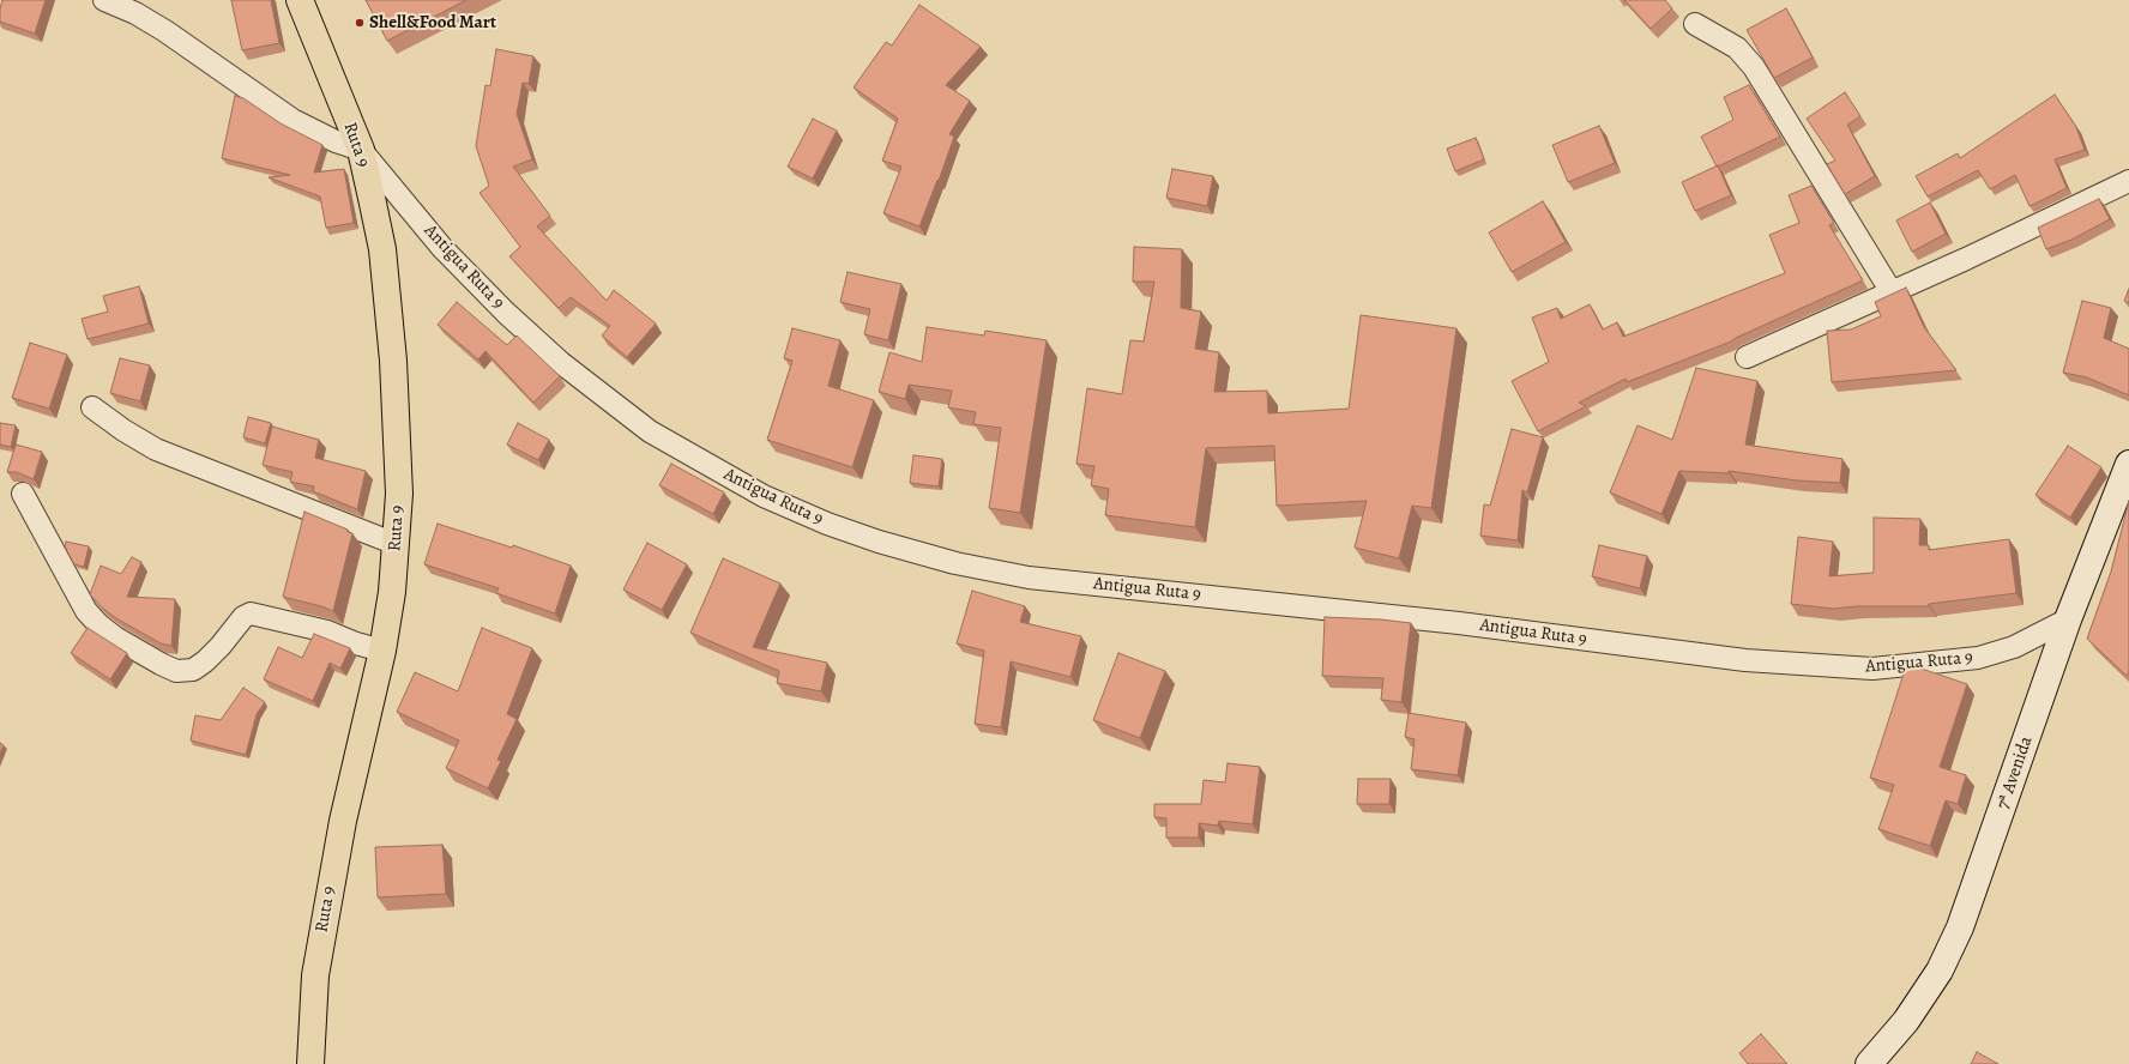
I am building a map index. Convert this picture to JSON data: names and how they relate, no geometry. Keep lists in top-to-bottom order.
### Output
{
  "streets": {
    "main road": ["Ruta 9", "7ª Avenida"],
    "street": ["Antigua Ruta 9"]
  },
  "crossings": [
    ["Ruta 9", "Antigua Ruta 9"],
    ["Antigua Ruta 9", "7ª Avenida"]
  ],
  "places": ["Shell&Food Mart"]
}
